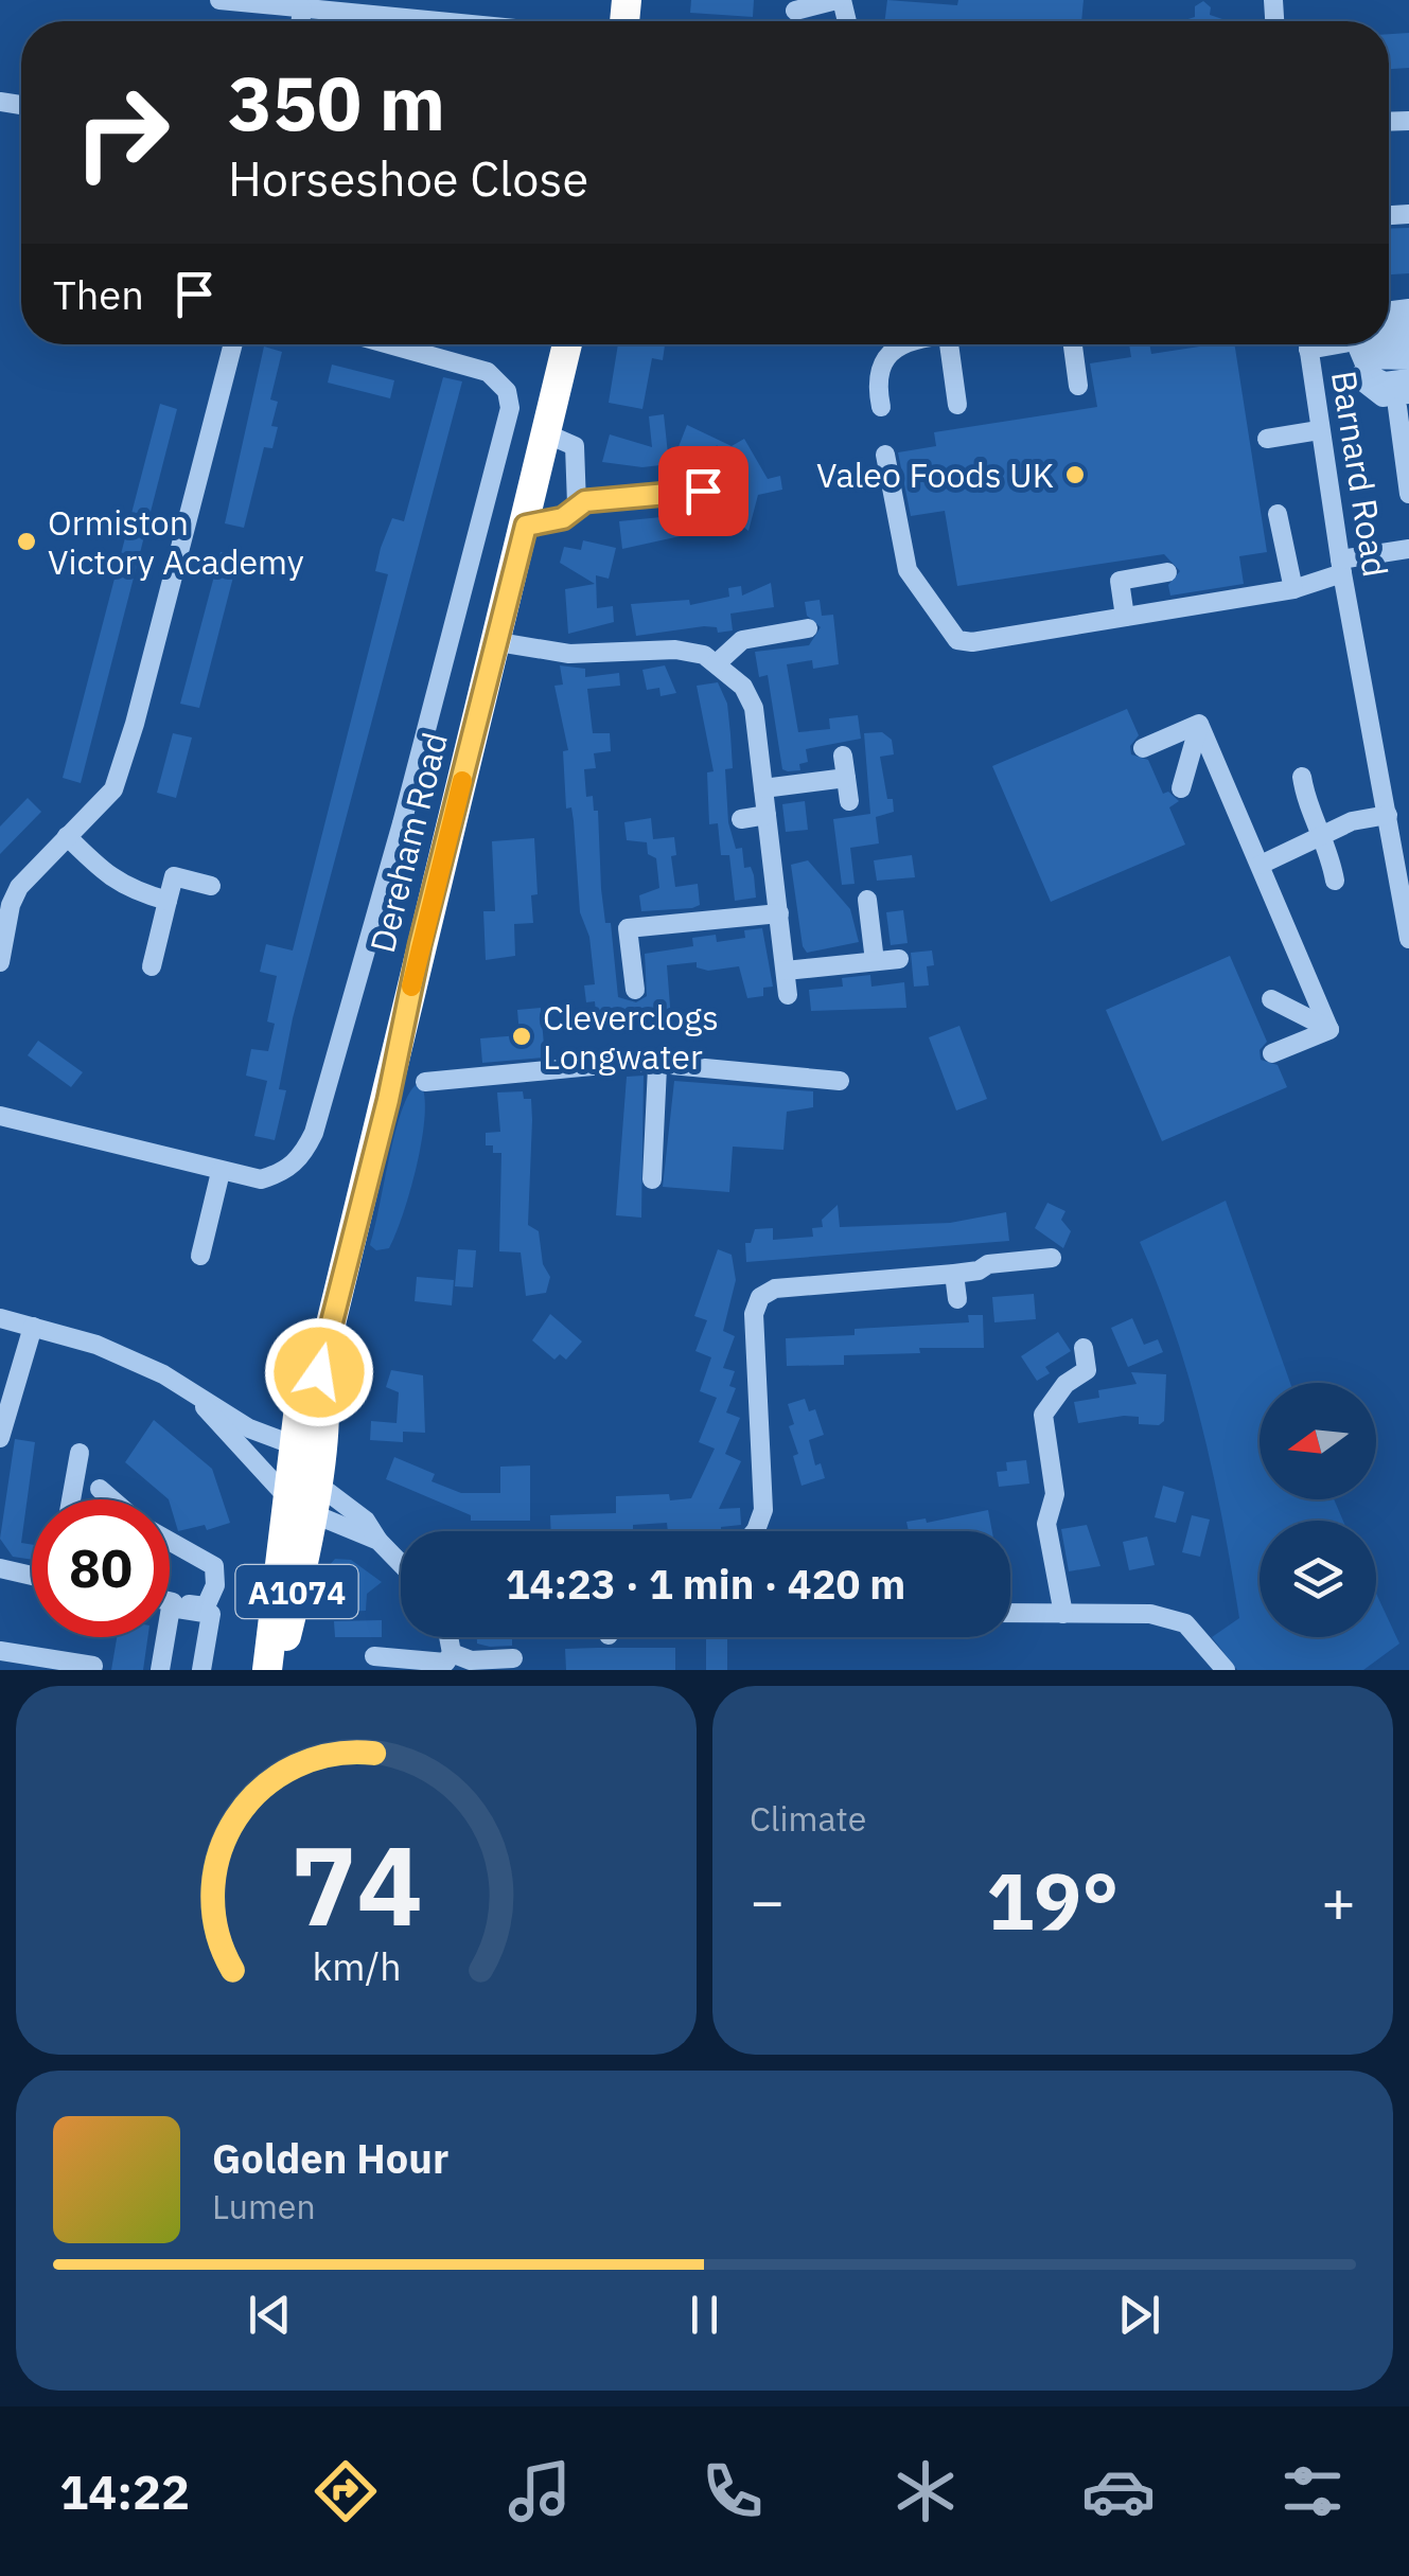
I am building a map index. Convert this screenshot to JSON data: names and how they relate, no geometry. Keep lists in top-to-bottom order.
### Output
{
  "streets": {
    "highway": ["Dereham Road", "A1074"],
    "street": ["Barnard Road"]
  },
  "places": ["Valeo Foods UK", "Ormiston Victory Academy", "Cleverclogs Longwater"],
  "north": "left",
  "page": {
    "turn": ["350 m", "Horseshoe Close"],
    "then": "Then",
    "limit": "80",
    "trip": "14:23 · 1 min · 420 m",
    "tile": "Climate",
    "heat": ["−", "19°", "+"],
    "song": ["Golden Hour", "Lumen"],
    "tabs": "14:22",
    "gauge": ["74", "km/h"]
  }
}
